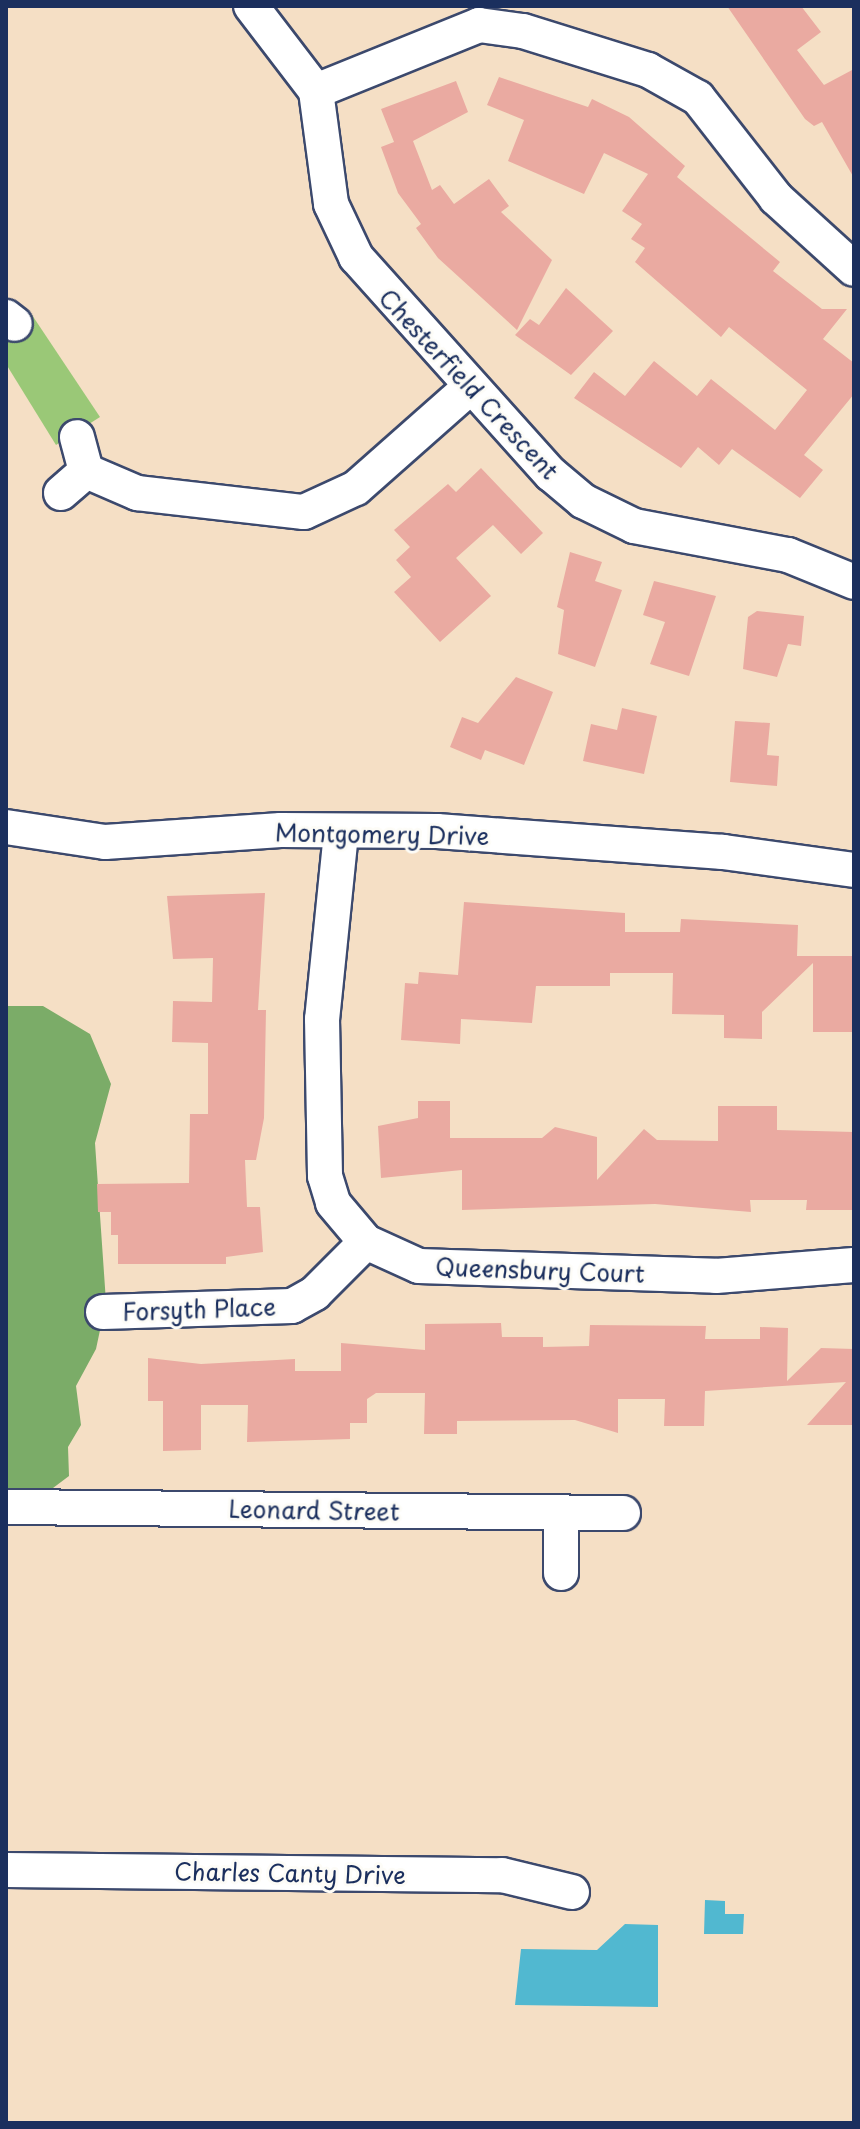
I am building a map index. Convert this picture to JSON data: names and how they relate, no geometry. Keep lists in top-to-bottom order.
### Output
{
  "streets": {
    "street": [
      "Chesterfield Crescent",
      "Montgomery Drive",
      "Queensbury Court",
      "Forsyth Place",
      "Leonard Street",
      "Charles Canty Drive"
    ]
  },
  "crossings": [
    ["Montgomery Drive", "Queensbury Court"],
    ["Queensbury Court", "Forsyth Place"]
  ]
}
